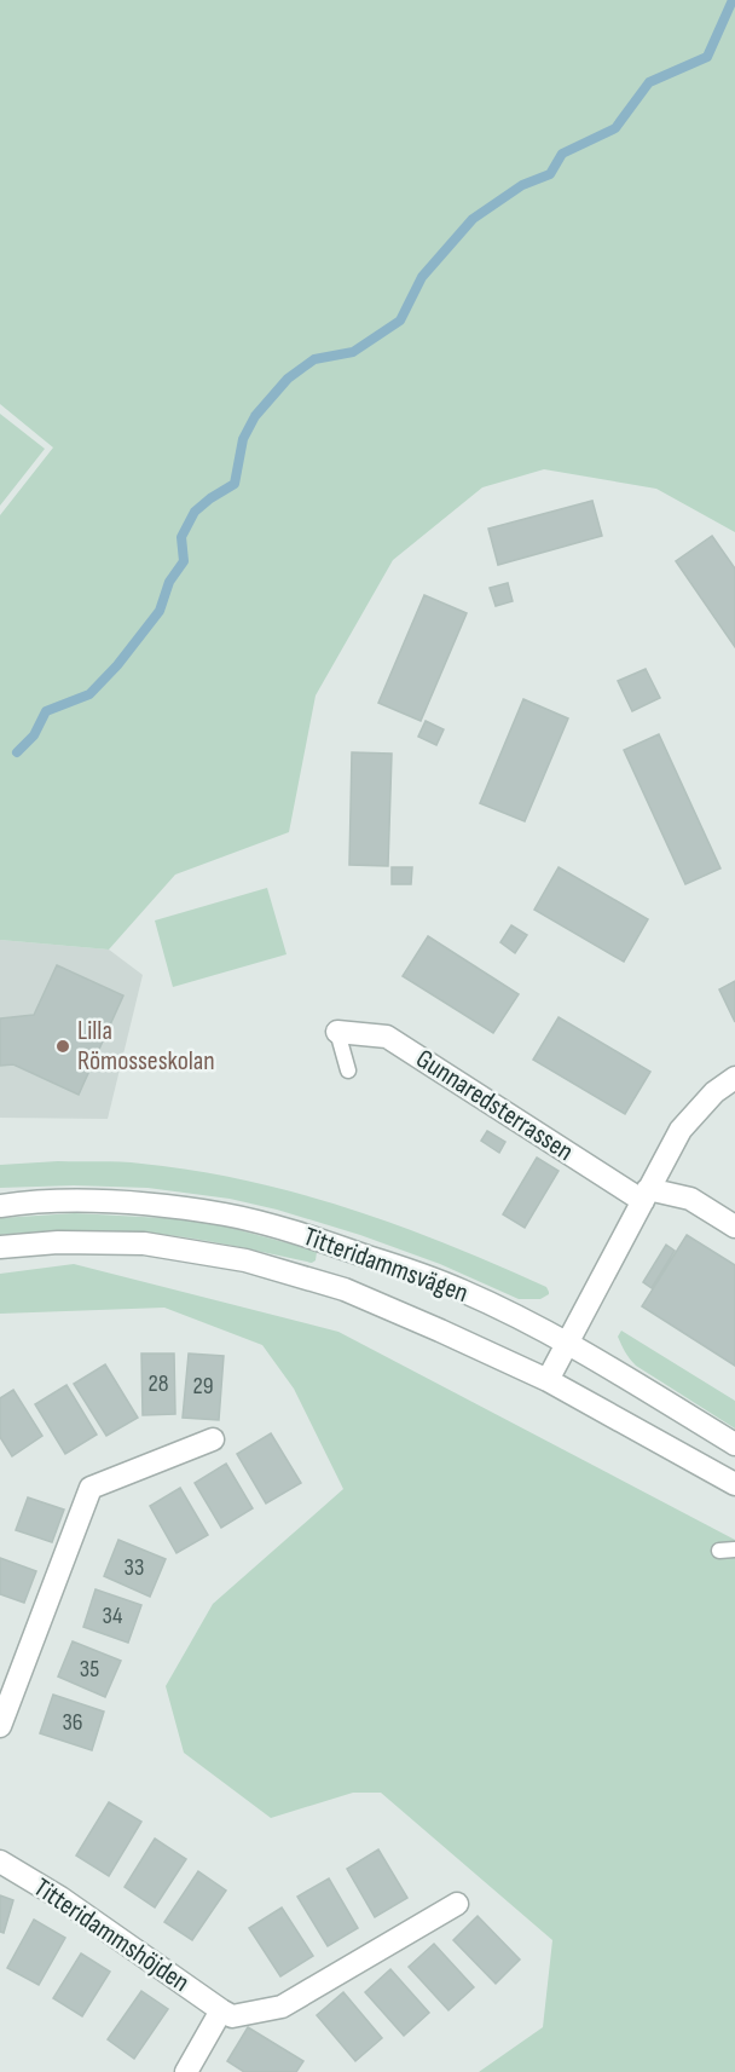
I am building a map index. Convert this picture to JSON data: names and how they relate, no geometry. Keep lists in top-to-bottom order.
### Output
{
  "streets": {
    "street": ["Gunnaredsterrassen", "Titteridammsvägen", "Titteridammshöjden"]
  },
  "places": ["Lilla Römosseskolan"],
  "house_numbers": [
    "28",
    "29",
    "33",
    "34",
    "35",
    "36"
  ]
}
